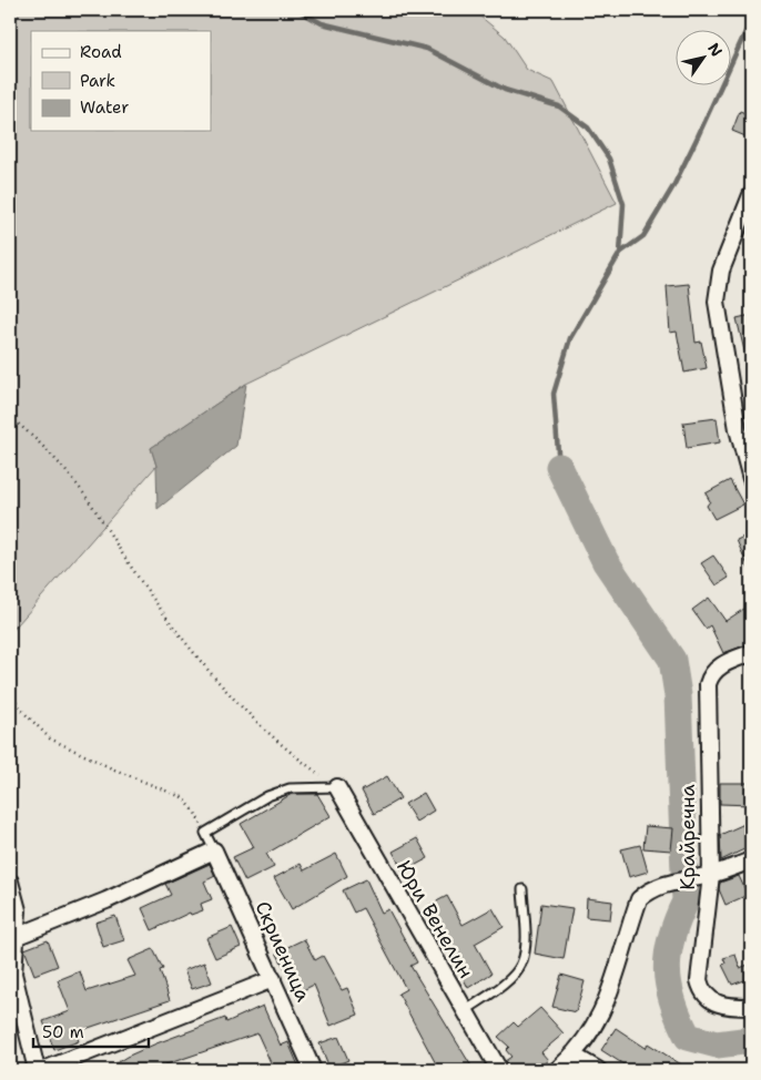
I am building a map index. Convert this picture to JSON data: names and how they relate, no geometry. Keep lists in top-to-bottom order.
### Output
{
  "streets": {
    "street": ["Крайречна", "Юри Венелин", "Скриеница"]
  },
  "legend": ["Road", "Park", "Water"],
  "scale_bar": "50 m",
  "north": "top right"
}
